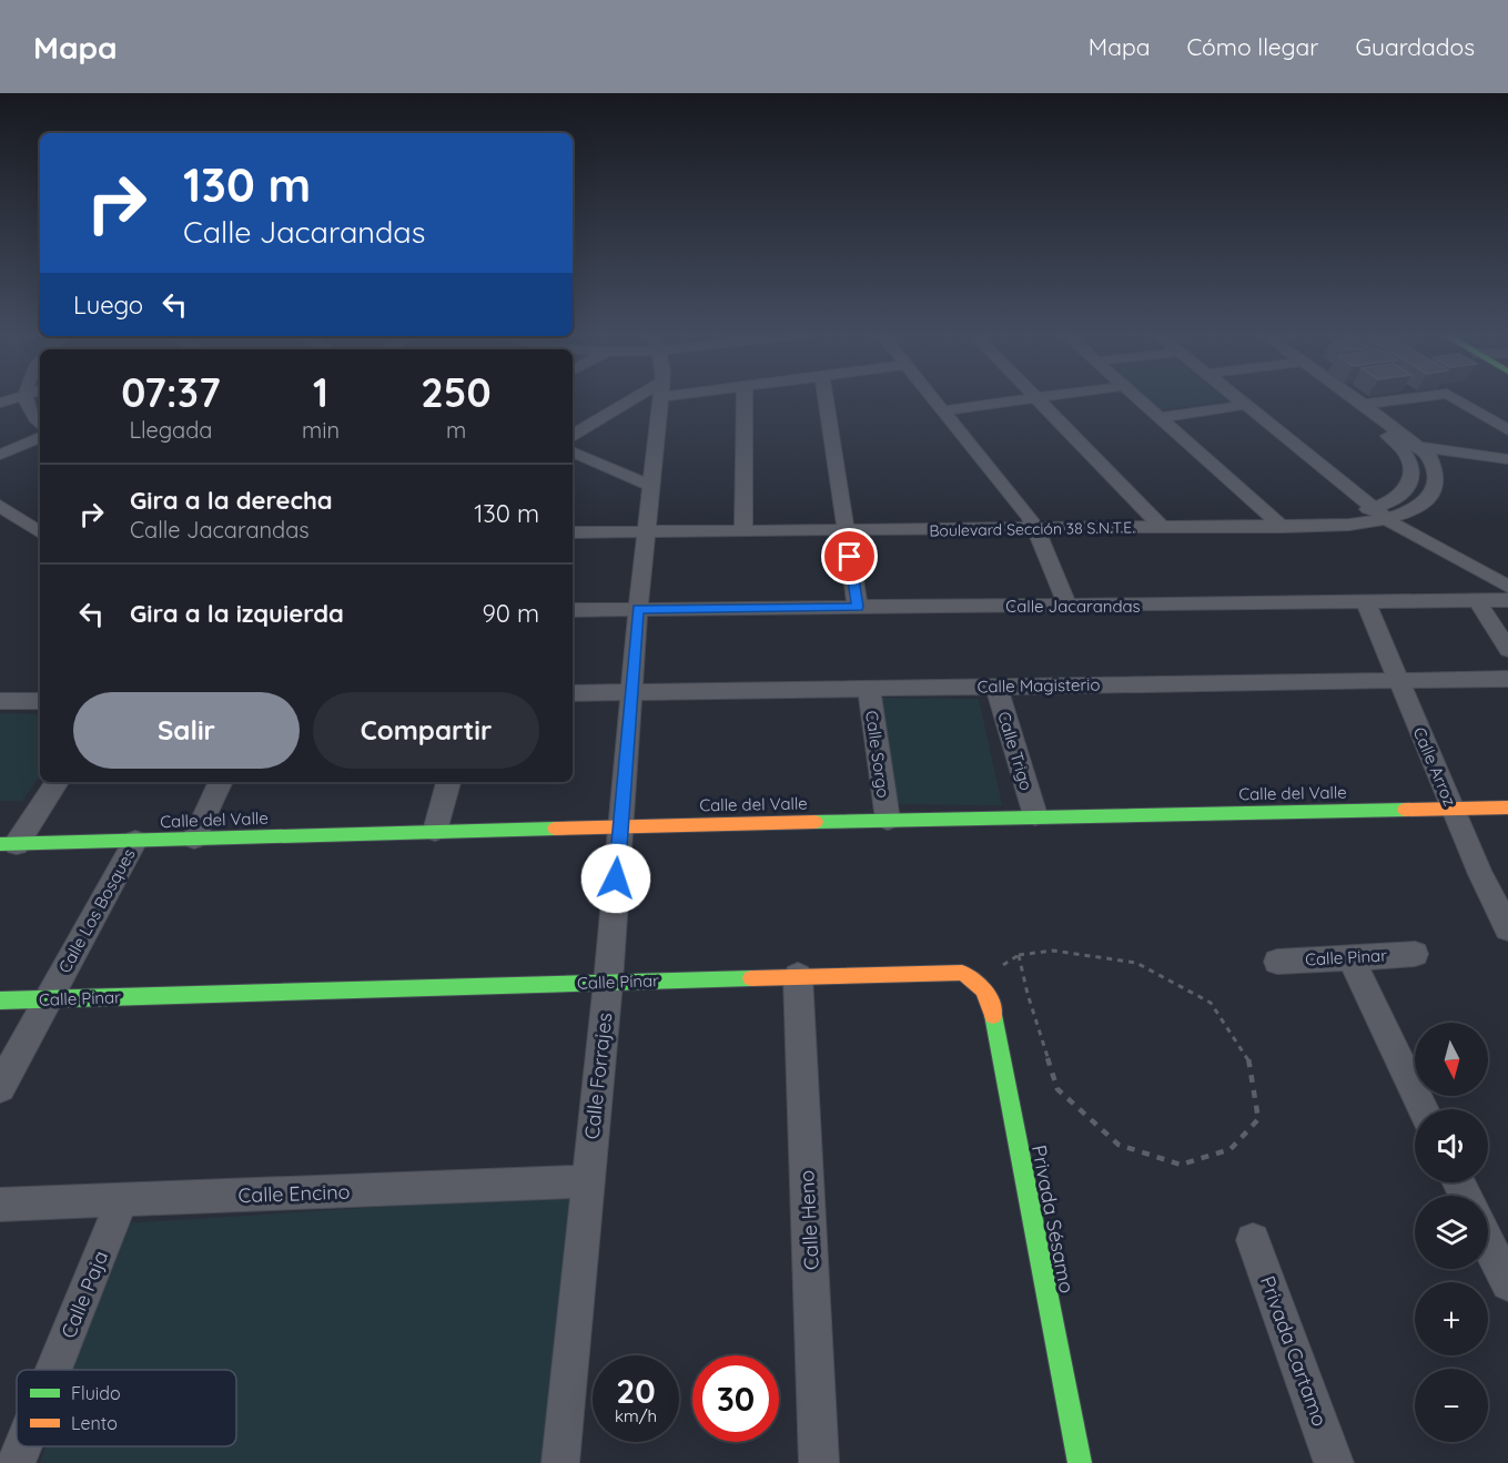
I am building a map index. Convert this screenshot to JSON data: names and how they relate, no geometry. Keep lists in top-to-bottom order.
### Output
{
  "streets": {
    "street": [
      "Boulevard Sección 38 S.N.T.E.",
      "Calle Jacarandas",
      "Calle Magisterio",
      "Calle Trigo",
      "Calle Sorgo",
      "Calle Arroz",
      "Calle del Valle",
      "Calle Los Bosques",
      "Calle Pinar",
      "Calle Forrajes",
      "Calle Encino",
      "Privada Sésamo",
      "Calle Heno",
      "Calle Paja",
      "Privada Cartamo"
    ]
  },
  "crossings": [
    ["Boulevard Sección 38 S.N.T.E.", "Calle Forrajes"],
    ["Calle Jacarandas", "Calle Arroz"],
    ["Calle Jacarandas", "Calle Forrajes"],
    ["Calle Magisterio", "Calle Trigo"],
    ["Calle Magisterio", "Calle Sorgo"],
    ["Calle Magisterio", "Calle Arroz"],
    ["Calle Magisterio", "Calle Forrajes"],
    ["Calle Trigo", "Calle del Valle"],
    ["Calle Sorgo", "Calle del Valle"],
    ["Calle Arroz", "Calle del Valle"],
    ["Calle del Valle", "Calle Los Bosques"],
    ["Calle del Valle", "Calle Forrajes"],
    ["Calle Los Bosques", "Calle Pinar"],
    ["Calle Pinar", "Calle Forrajes"],
    ["Calle Pinar", "Privada Sésamo"],
    ["Calle Pinar", "Calle Heno"],
    ["Calle Forrajes", "Calle Encino"],
    ["Calle Encino", "Calle Paja"]
  ],
  "legend": ["Fluido", "Lento"],
  "north": "bottom",
  "page": {
    "header": "Mapa",
    "nav": ["Mapa", "Cómo llegar", "Guardados"],
    "turn": ["130 m", "Calle Jacarandas"],
    "then": "Luego",
    "eta": [
      "07:37",
      "Llegada",
      "1",
      "min",
      "250",
      "m"
    ],
    "list": [
      {
        "name": "Gira a la derecha",
        "note": "Calle Jacarandas",
        "value": "130 m"
      },
      {
        "name": "Gira a la izquierda",
        "value": "90 m"
      }
    ],
    "buttons": ["Salir", "Compartir"],
    "map_buttons": ["+", "−"],
    "speed": "20 km/h",
    "limit": "30"
  }
}
